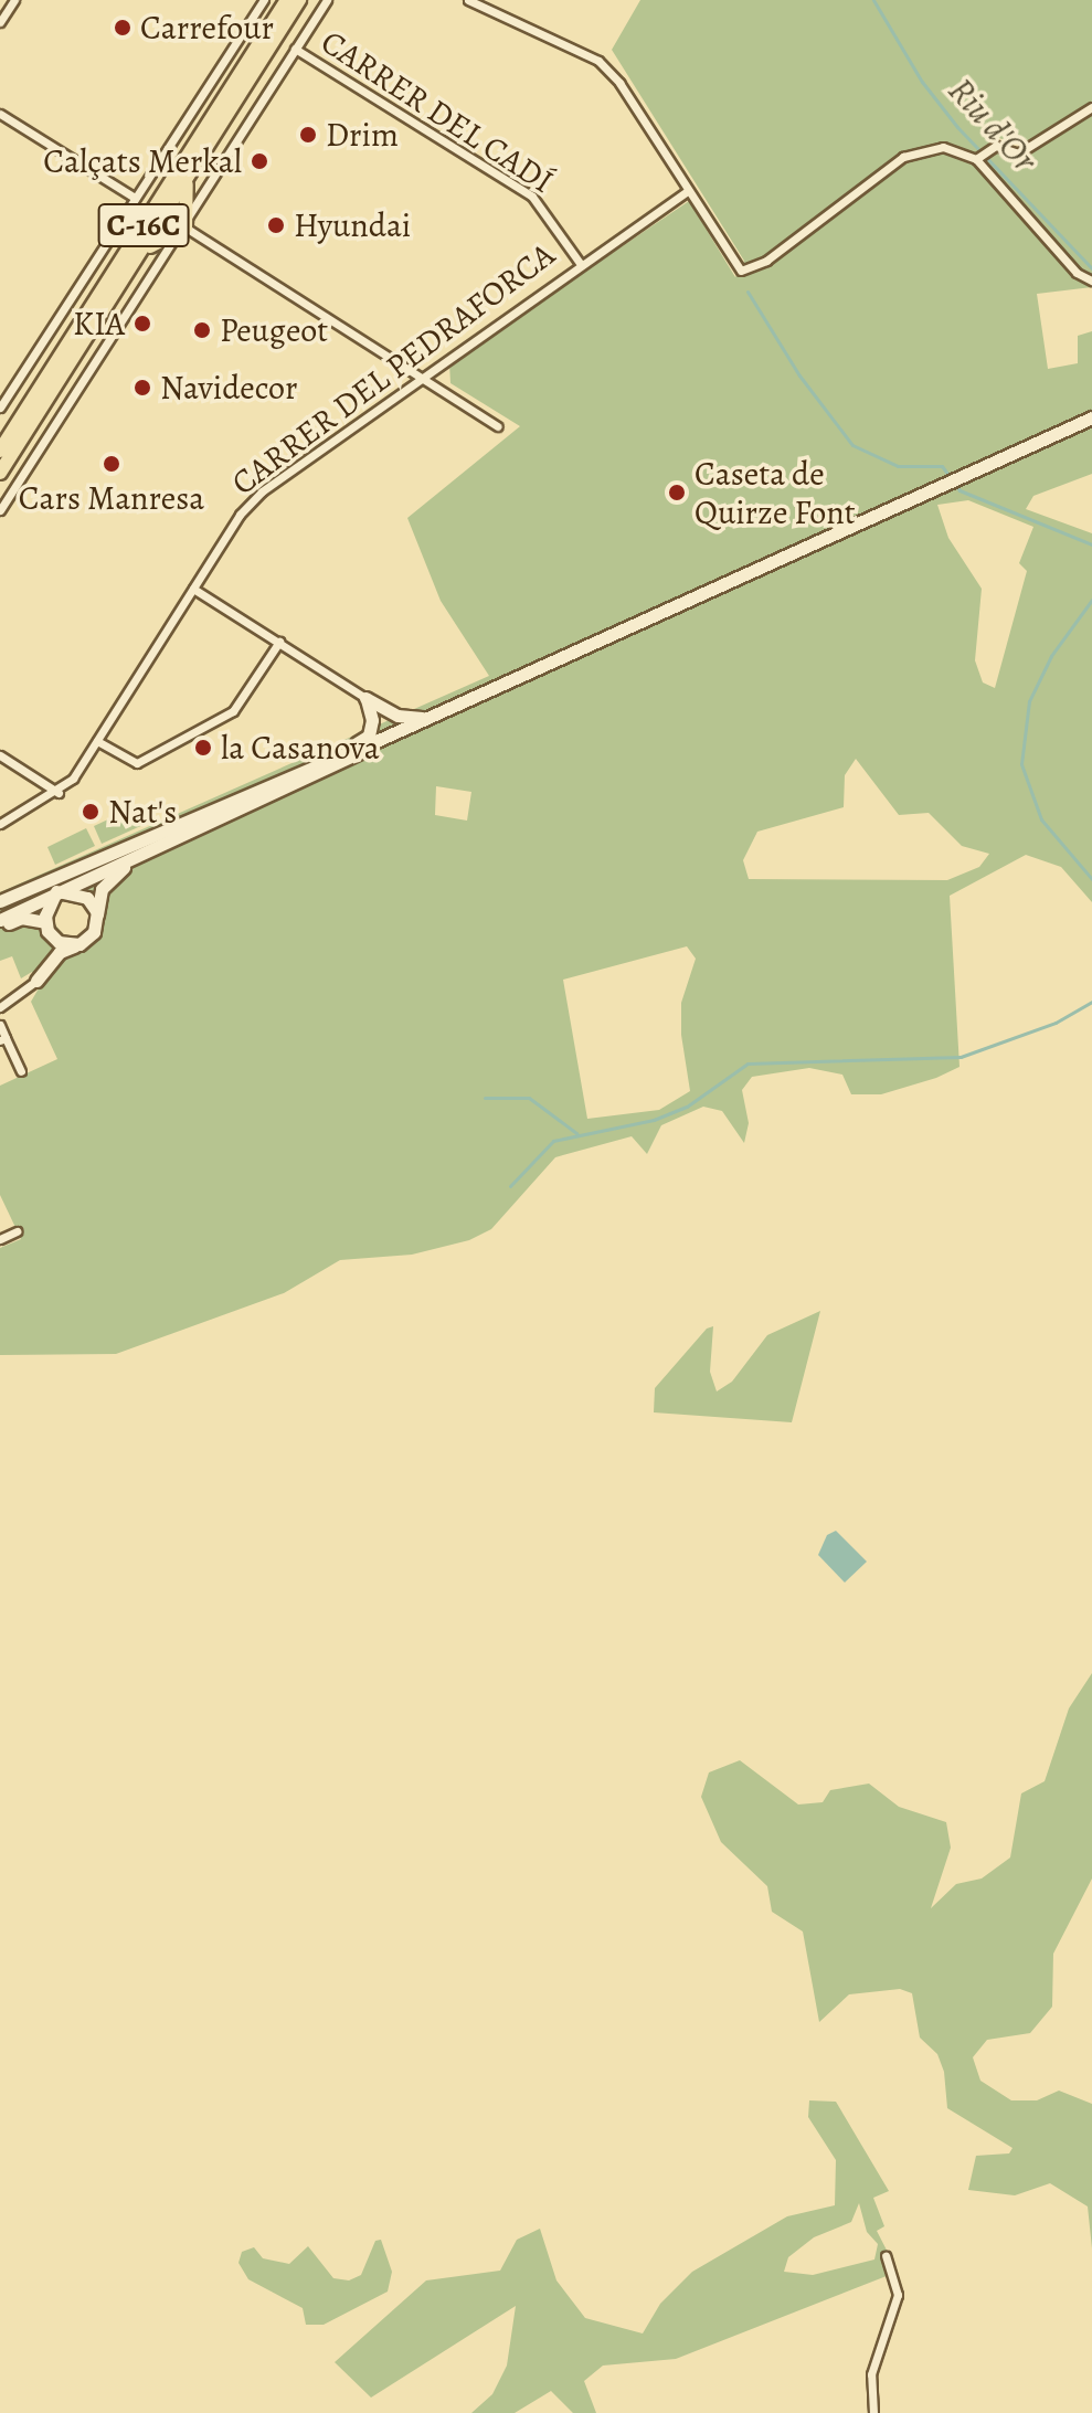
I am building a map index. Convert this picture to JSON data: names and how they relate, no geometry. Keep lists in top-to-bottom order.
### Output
{
  "streets": {
    "main road": ["C-16C"],
    "street": ["CARRER DEL CADÍ", "CARRER DEL PEDRAFORCA"]
  },
  "crossings": [
    ["CARRER DEL CADÍ", "CARRER DEL PEDRAFORCA"]
  ],
  "water": ["Riu d'Or"],
  "places": [
    "Carrefour",
    "Drim",
    "Calçats Merkal",
    "Hyundai",
    "KIA",
    "Peugeot",
    "Navidecor",
    "Cars Manresa",
    "Caseta de Quirze Font",
    "la Casanova",
    "Nat's"
  ]
}
